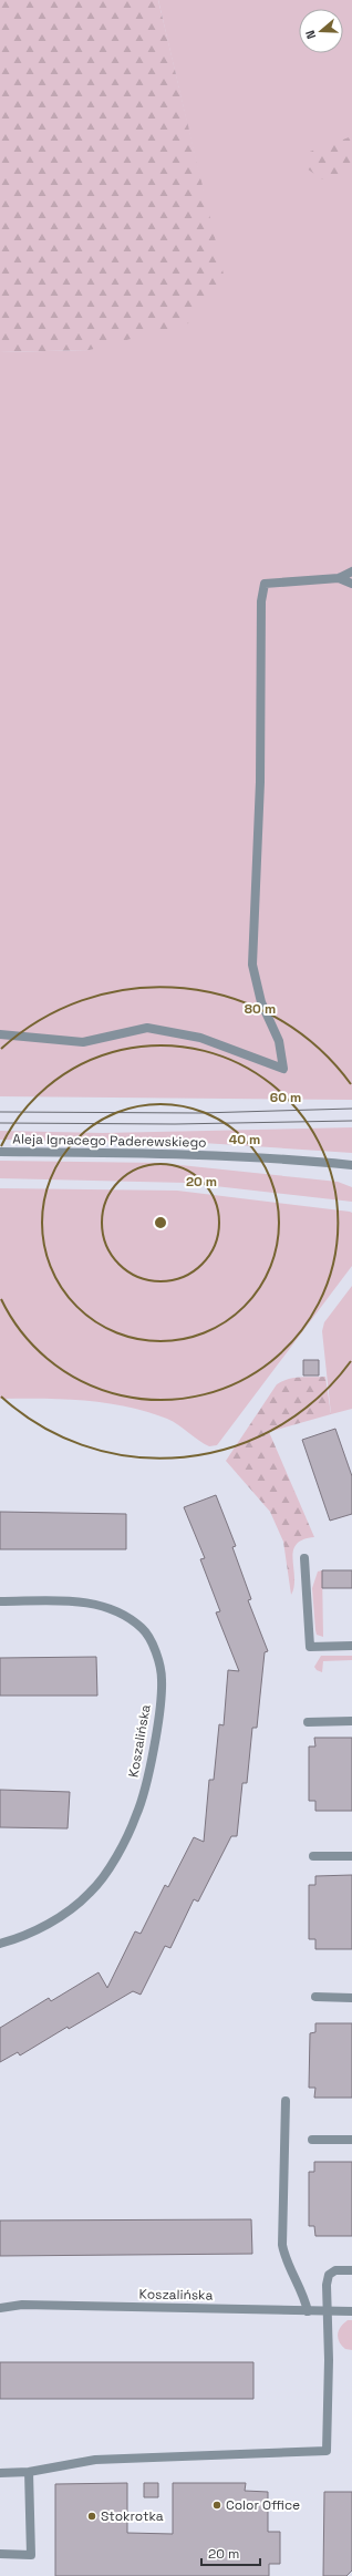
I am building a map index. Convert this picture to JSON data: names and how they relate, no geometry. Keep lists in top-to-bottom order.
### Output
{
  "streets": {
    "street": ["Aleja Ignacego Paderewskiego", "Koszalińska"]
  },
  "places": ["Color Office", "Stokrotka"],
  "scale_bar": "20 m",
  "north": "left",
  "rings": [
    "80 m",
    "60 m",
    "40 m",
    "20 m"
  ]
}
